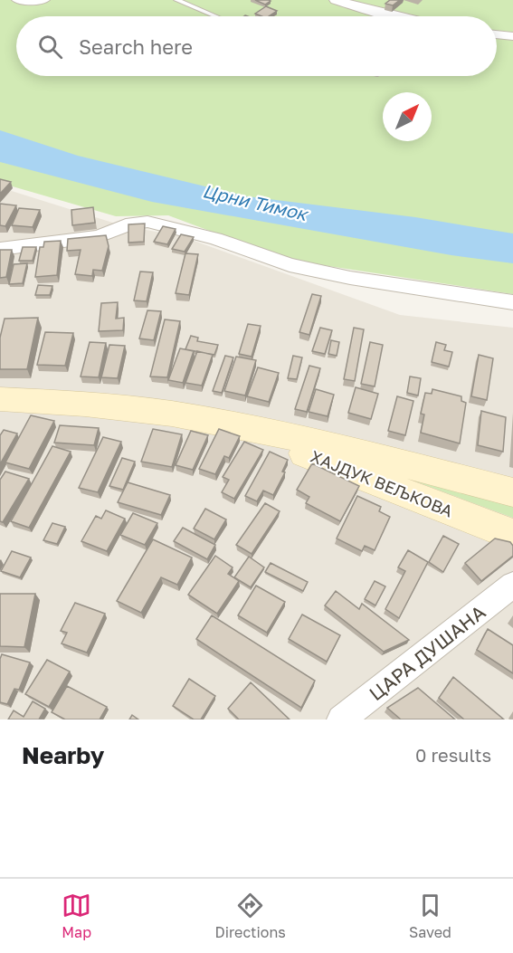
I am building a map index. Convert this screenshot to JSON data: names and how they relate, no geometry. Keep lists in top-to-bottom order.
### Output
{
  "streets": {
    "street": ["ХАЈДУК ВЕЉКОВА", "ЦАРА ДУШАНА"]
  },
  "water": ["Црни Тимок"],
  "north": "top right",
  "page": {
    "search": "Search here",
    "heading": ["Nearby", "0 results"],
    "nav": ["Map", "Directions", "Saved"]
  }
}
